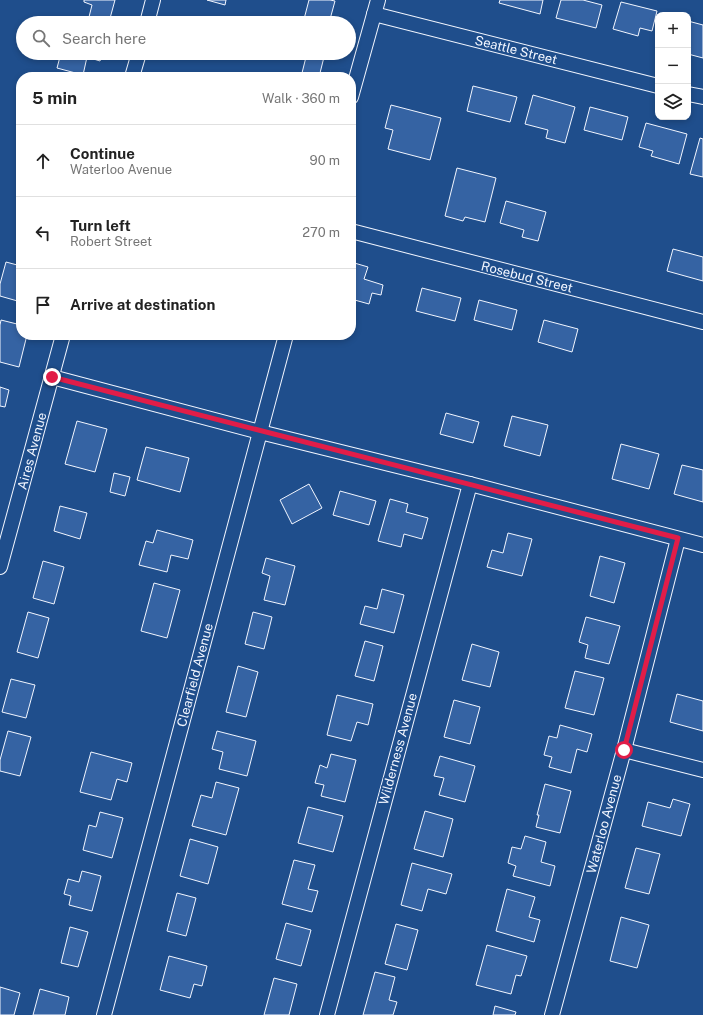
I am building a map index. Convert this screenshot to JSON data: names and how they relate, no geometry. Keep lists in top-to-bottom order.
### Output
{
  "streets": {
    "street": [
      "Seattle Street",
      "Rosebud Street",
      "Aires Avenue",
      "Clearfield Avenue",
      "Wilderness Avenue",
      "Waterloo Avenue"
    ]
  },
  "page": {
    "map_buttons": ["+", "−"],
    "search": "Search here",
    "heading": ["5 min", "Walk · 360 m"],
    "list": [
      ["Continue", "Waterloo Avenue", "90 m"],
      ["Turn left", "Robert Street", "270 m"],
      "Arrive at destination"
    ]
  }
}
